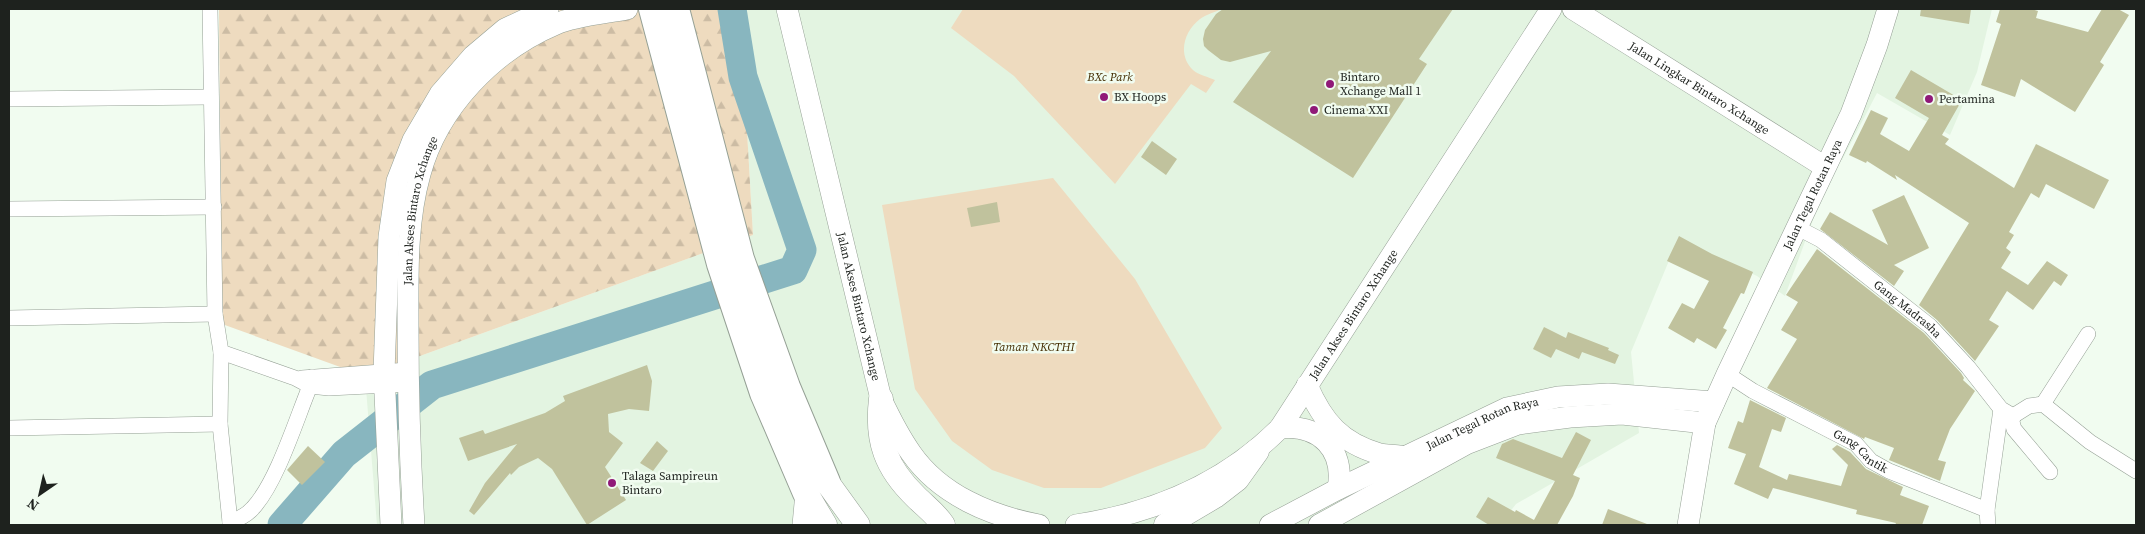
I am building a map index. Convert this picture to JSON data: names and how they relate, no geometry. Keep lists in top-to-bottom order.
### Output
{
  "streets": {
    "main road": ["Jalan Lingkar Bintaro Xchange", "Jalan Tegal Rotan Raya", "Jalan Akses Bintaro Xchange"],
    "street": ["Gang Madrasha", "Gang Cantik"]
  },
  "crossings": [
    ["Jalan Lingkar Bintaro Xchange", "Jalan Tegal Rotan Raya"],
    ["Jalan Tegal Rotan Raya", "Gang Madrasha"],
    ["Jalan Tegal Rotan Raya", "Gang Cantik"]
  ],
  "parks": ["BXc Park", "Taman NKCTHI"],
  "places": [
    "Bintaro Xchange Mall 1",
    "BX Hoops",
    "Pertamina",
    "Cinema XXI",
    "Talaga Sampireun Bintaro"
  ],
  "north": "bottom left"
}
